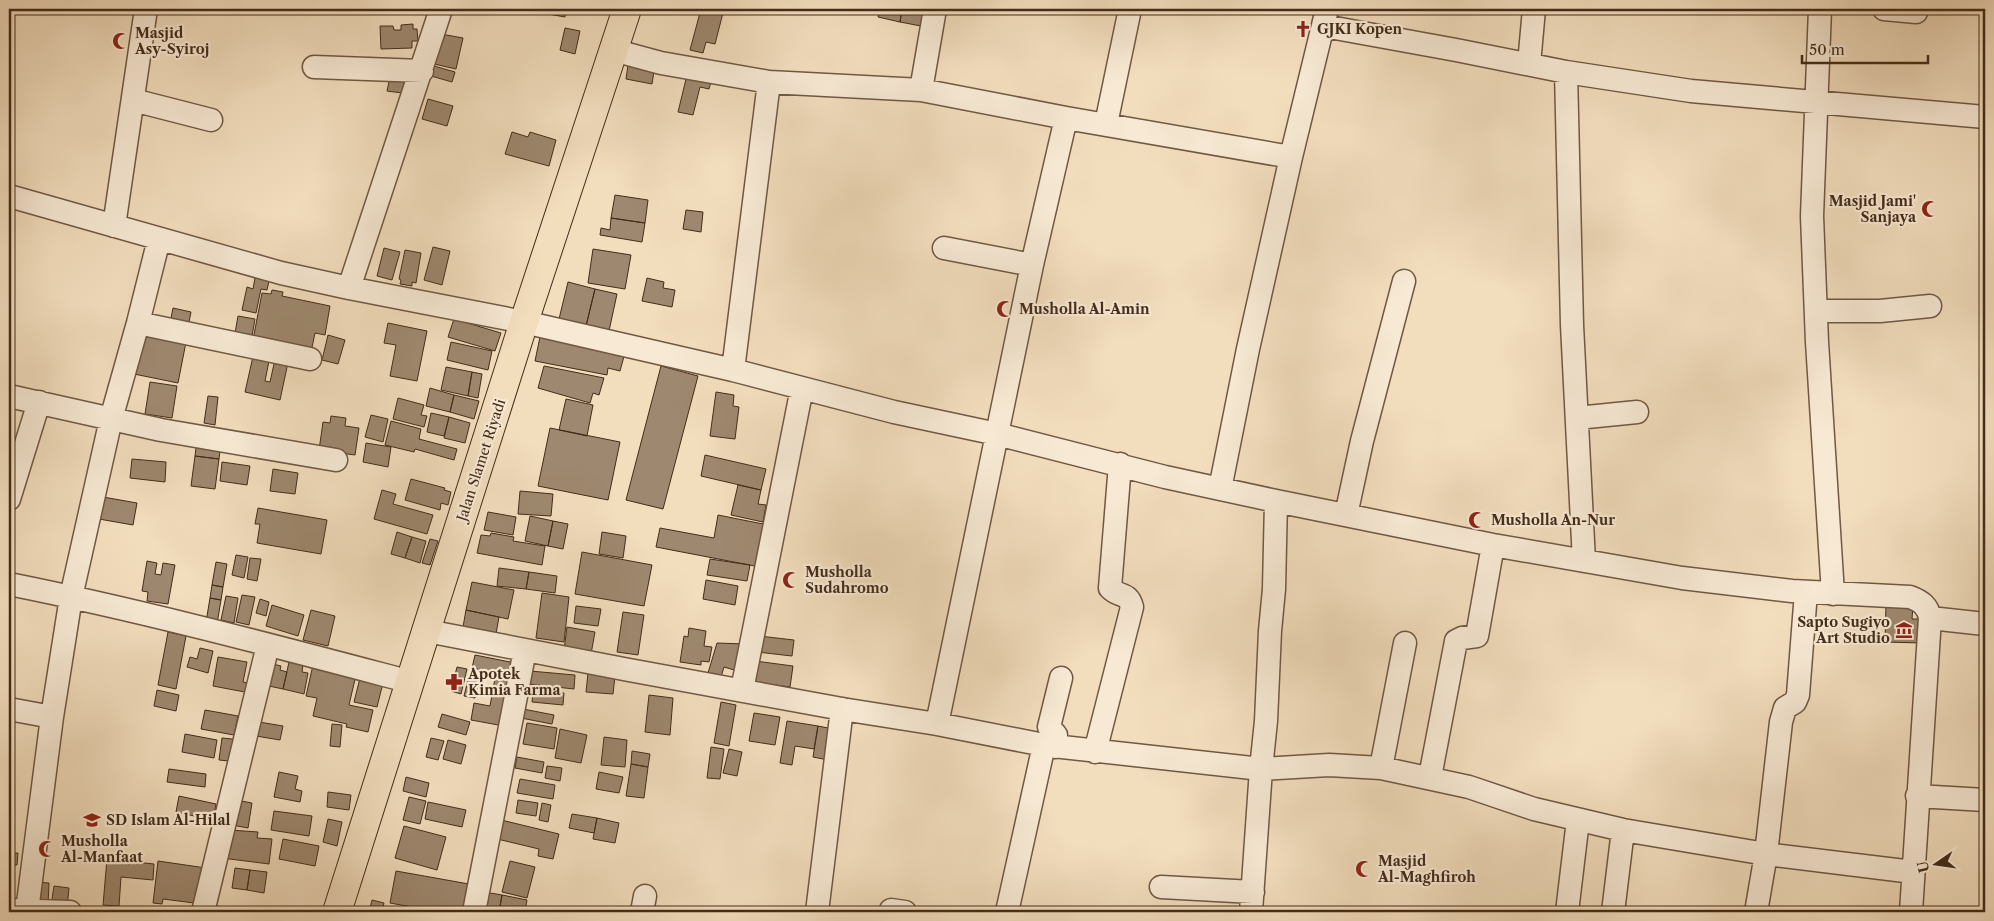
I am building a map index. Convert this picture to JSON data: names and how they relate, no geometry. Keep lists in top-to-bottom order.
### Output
{
  "streets": {
    "main road": ["Jalan Slamet Riyadi"]
  },
  "places": {
    "church": ["GJKI Kopen"],
    "mosque": [
      "Masjid Asy-Syiroj",
      "Masjid Jami' Sanjaya",
      "Musholla Al-Amin",
      "Musholla An-Nur",
      "Musholla Sudahromo",
      "Musholla Al-Manfaat",
      "Masjid Al-Maghfiroh"
    ],
    "museum": ["Sapto Sugiyo Art Studio"],
    "pharmacy": ["Apotek Kimia Farma"],
    "school or university": ["SD Islam Al-Hilal"]
  },
  "scale_bar": "50 m",
  "north": "left"
}
